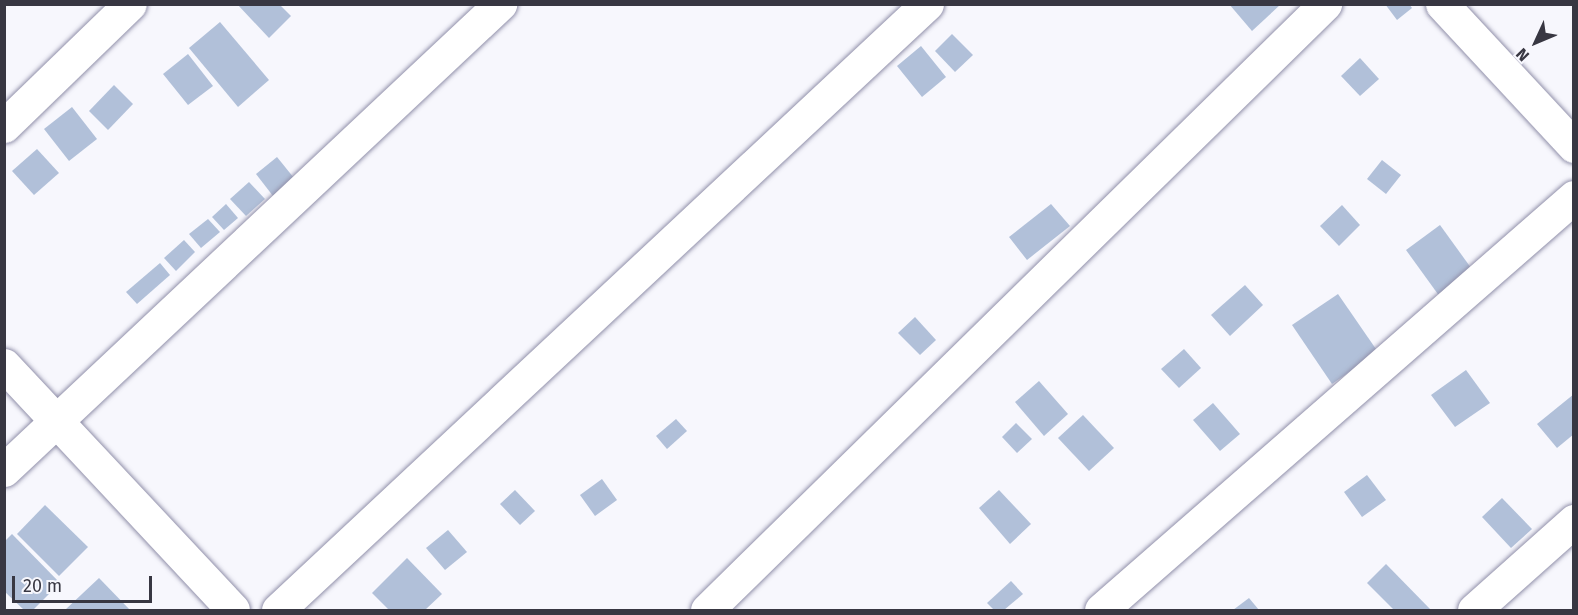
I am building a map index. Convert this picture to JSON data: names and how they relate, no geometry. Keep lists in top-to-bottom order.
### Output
{
  "scale_bar": "20 m",
  "north": "bottom left"
}
